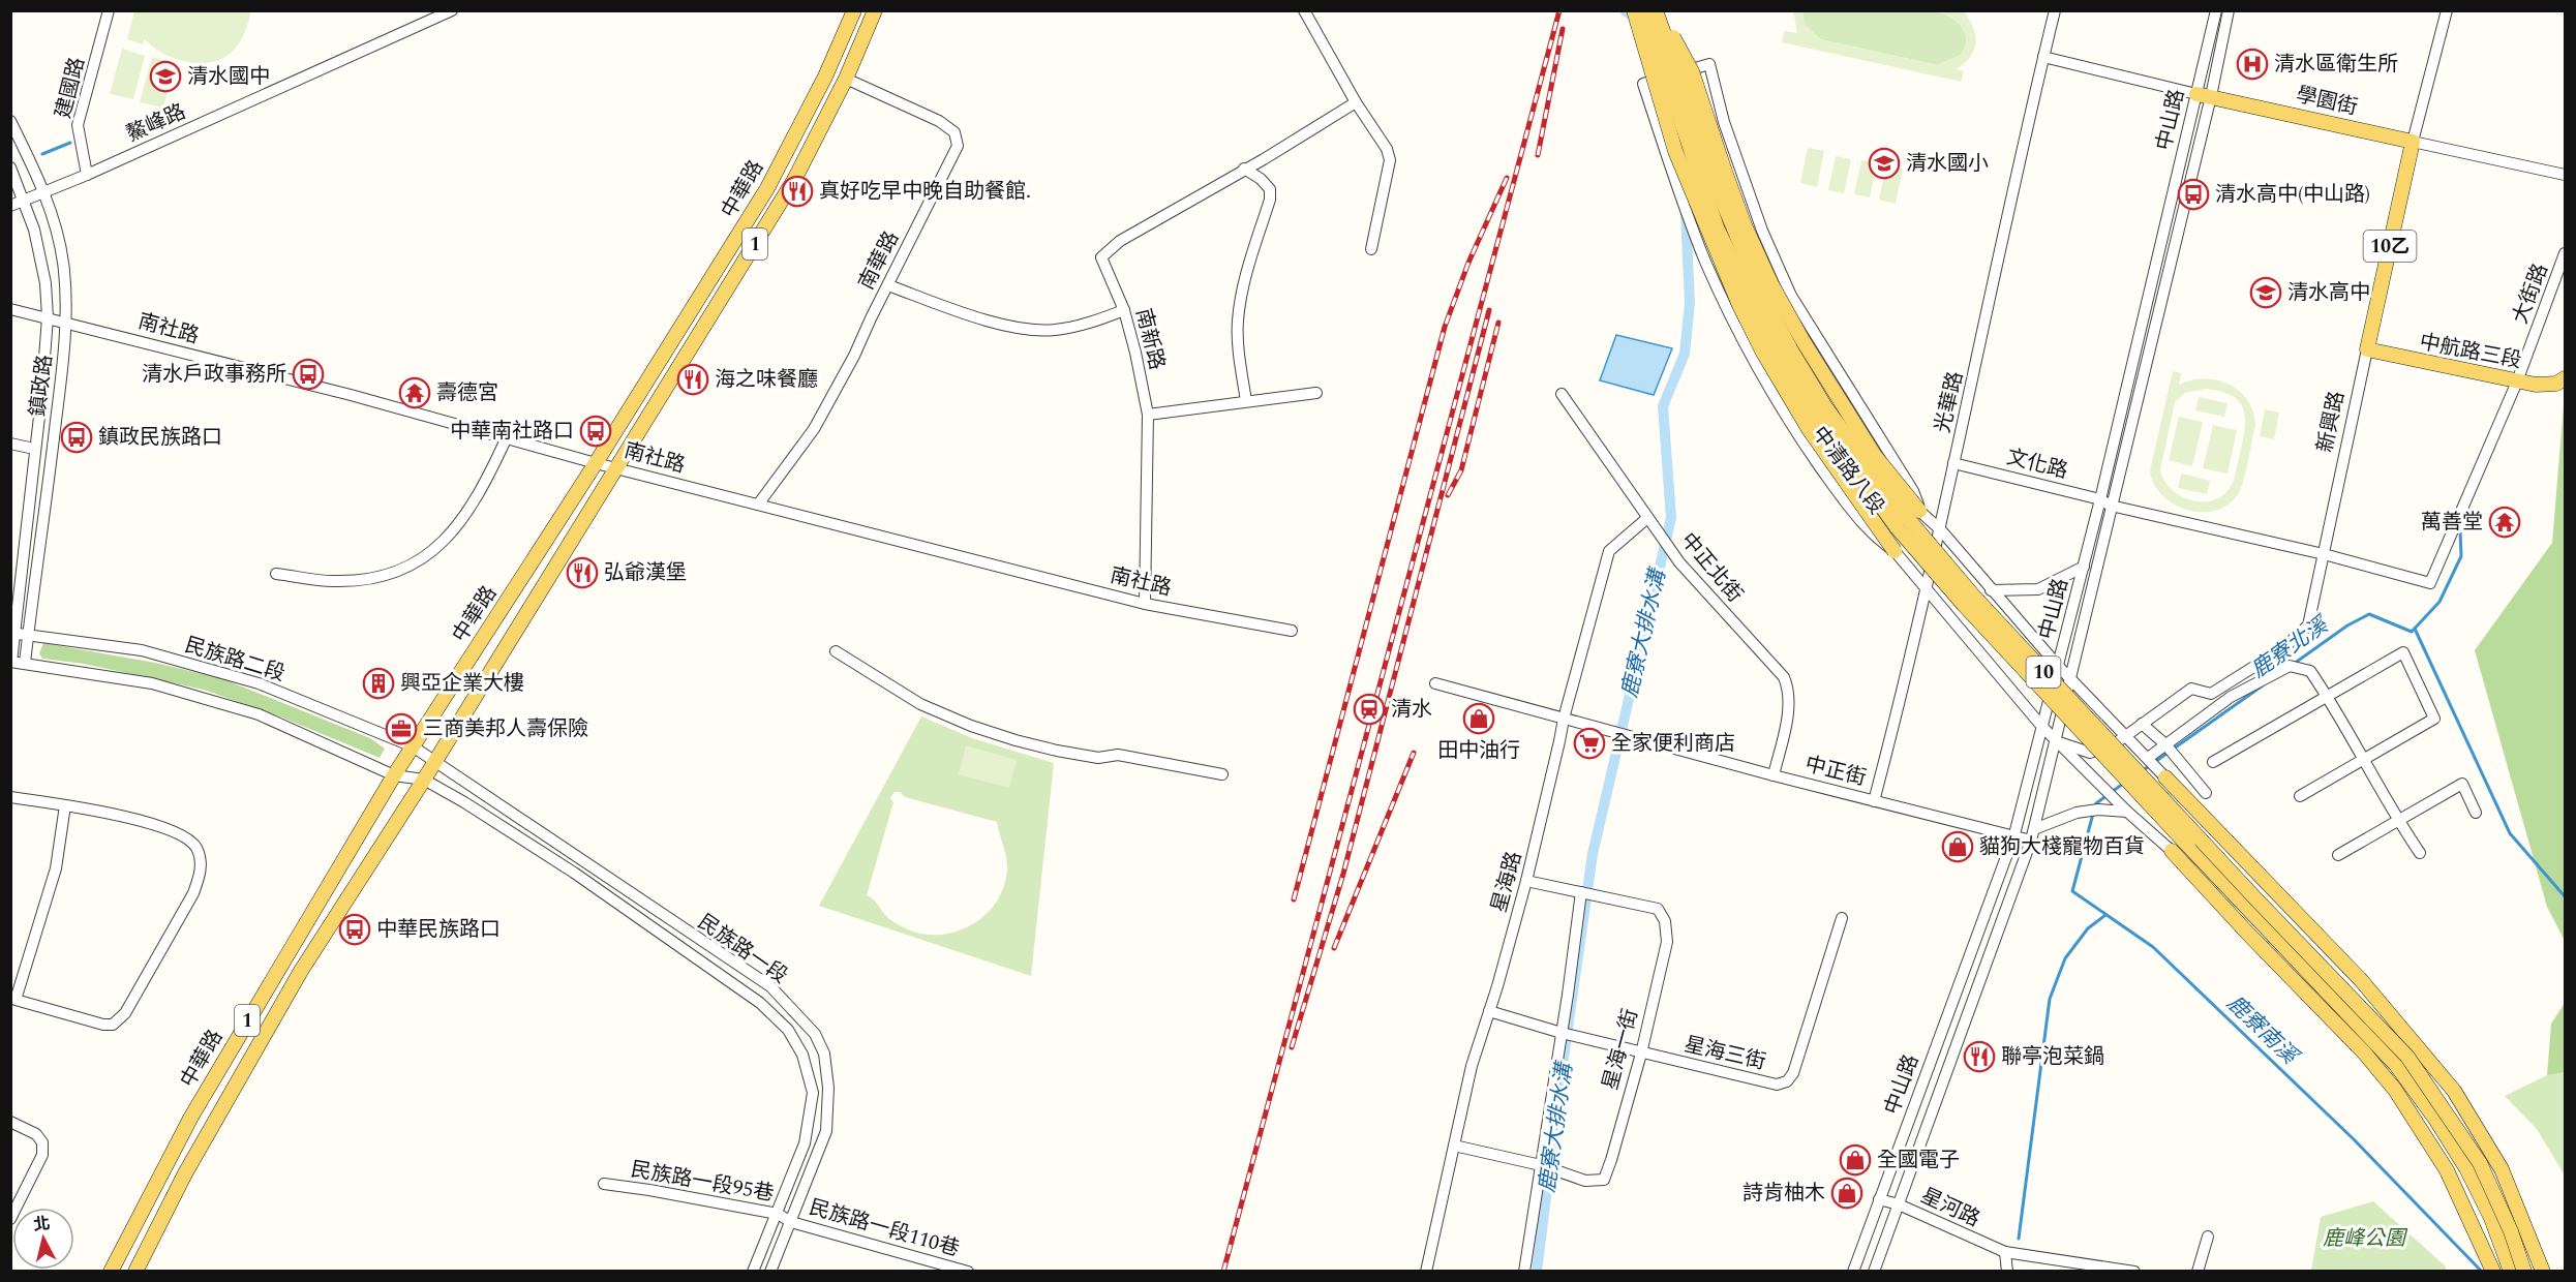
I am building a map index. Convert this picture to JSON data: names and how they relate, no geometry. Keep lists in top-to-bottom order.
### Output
{
  "streets": {
    "main road": [
      "學園街",
      "中華路",
      "1",
      "10乙",
      "中航路三段",
      "新興路",
      "10"
    ],
    "street": [
      "建國路",
      "中山路",
      "鰲峰路",
      "南華路",
      "大街路",
      "南社路",
      "南新路",
      "鎮政路",
      "光華路",
      "文化路",
      "中清路八段",
      "中正北街",
      "民族路二段",
      "中正街",
      "星海路",
      "民族路一段",
      "星海一街",
      "星海三街",
      "民族路一段95巷",
      "星河路",
      "民族路一段110巷"
    ]
  },
  "crossings": [
    ["建國路", "鰲峰路"],
    ["學園街", "中山路"],
    ["學園街", "光華路"],
    ["學園街", "新興路"],
    ["中山路", "新興路"],
    ["中山路", "文化路"],
    ["中山路", "中清路八段"],
    ["中山路", "中正街"],
    ["中山路", "星河路"],
    ["鰲峰路", "鎮政路"],
    ["中華路", "南華路"],
    ["中華路", "南社路"],
    ["中華路", "民族路二段"],
    ["中華路", "民族路一段"],
    ["南華路", "南社路"],
    ["大街路", "中航路三段"],
    ["大街路", "新興路"],
    ["大街路", "文化路"],
    ["南社路", "南新路"],
    ["南社路", "鎮政路"],
    ["中航路三段", "新興路"],
    ["鎮政路", "民族路二段"],
    ["光華路", "文化路"],
    ["光華路", "中清路八段"],
    ["光華路", "中正街"],
    ["新興路", "文化路"],
    ["新興路", "中清路八段"],
    ["中正北街", "中正街"],
    ["中正北街", "星海路"],
    ["民族路二段", "民族路一段"],
    ["中正街", "星海路"],
    ["星海路", "星海一街"],
    ["星海路", "星海三街"],
    ["民族路一段", "民族路一段95巷"],
    ["民族路一段", "民族路一段110巷"],
    ["星海一街", "星海三街"],
    ["民族路一段95巷", "民族路一段110巷"]
  ],
  "water": ["鹿寮大排水溝", "鹿寮北溪", "鹿寮南溪"],
  "parks": ["鹿峰公園"],
  "places": {
    "hospital": ["清水區衛生所"],
    "school or university": ["清水國中", "清水國小", "清水高中"],
    "restaurant": [
      "真好吃早中晚自助餐館.",
      "海之味餐廳",
      "弘爺漢堡",
      "聯亭泡菜鍋"
    ],
    "bus stop": [
      "清水高中(中山路)",
      "清水戶政事務所",
      "中華南社路口",
      "鎮政民族路口",
      "中華民族路口"
    ],
    "temple": ["壽德宮", "萬善堂"],
    "building": ["興亞企業大樓"],
    "station": ["清水"],
    "shop": [
      "田中油行",
      "貓狗大棧寵物百貨",
      "全國電子",
      "詩肯柚木"
    ],
    "office": ["三商美邦人壽保險"],
    "supermarket": ["全家便利商店"]
  },
  "north": "top"
}
